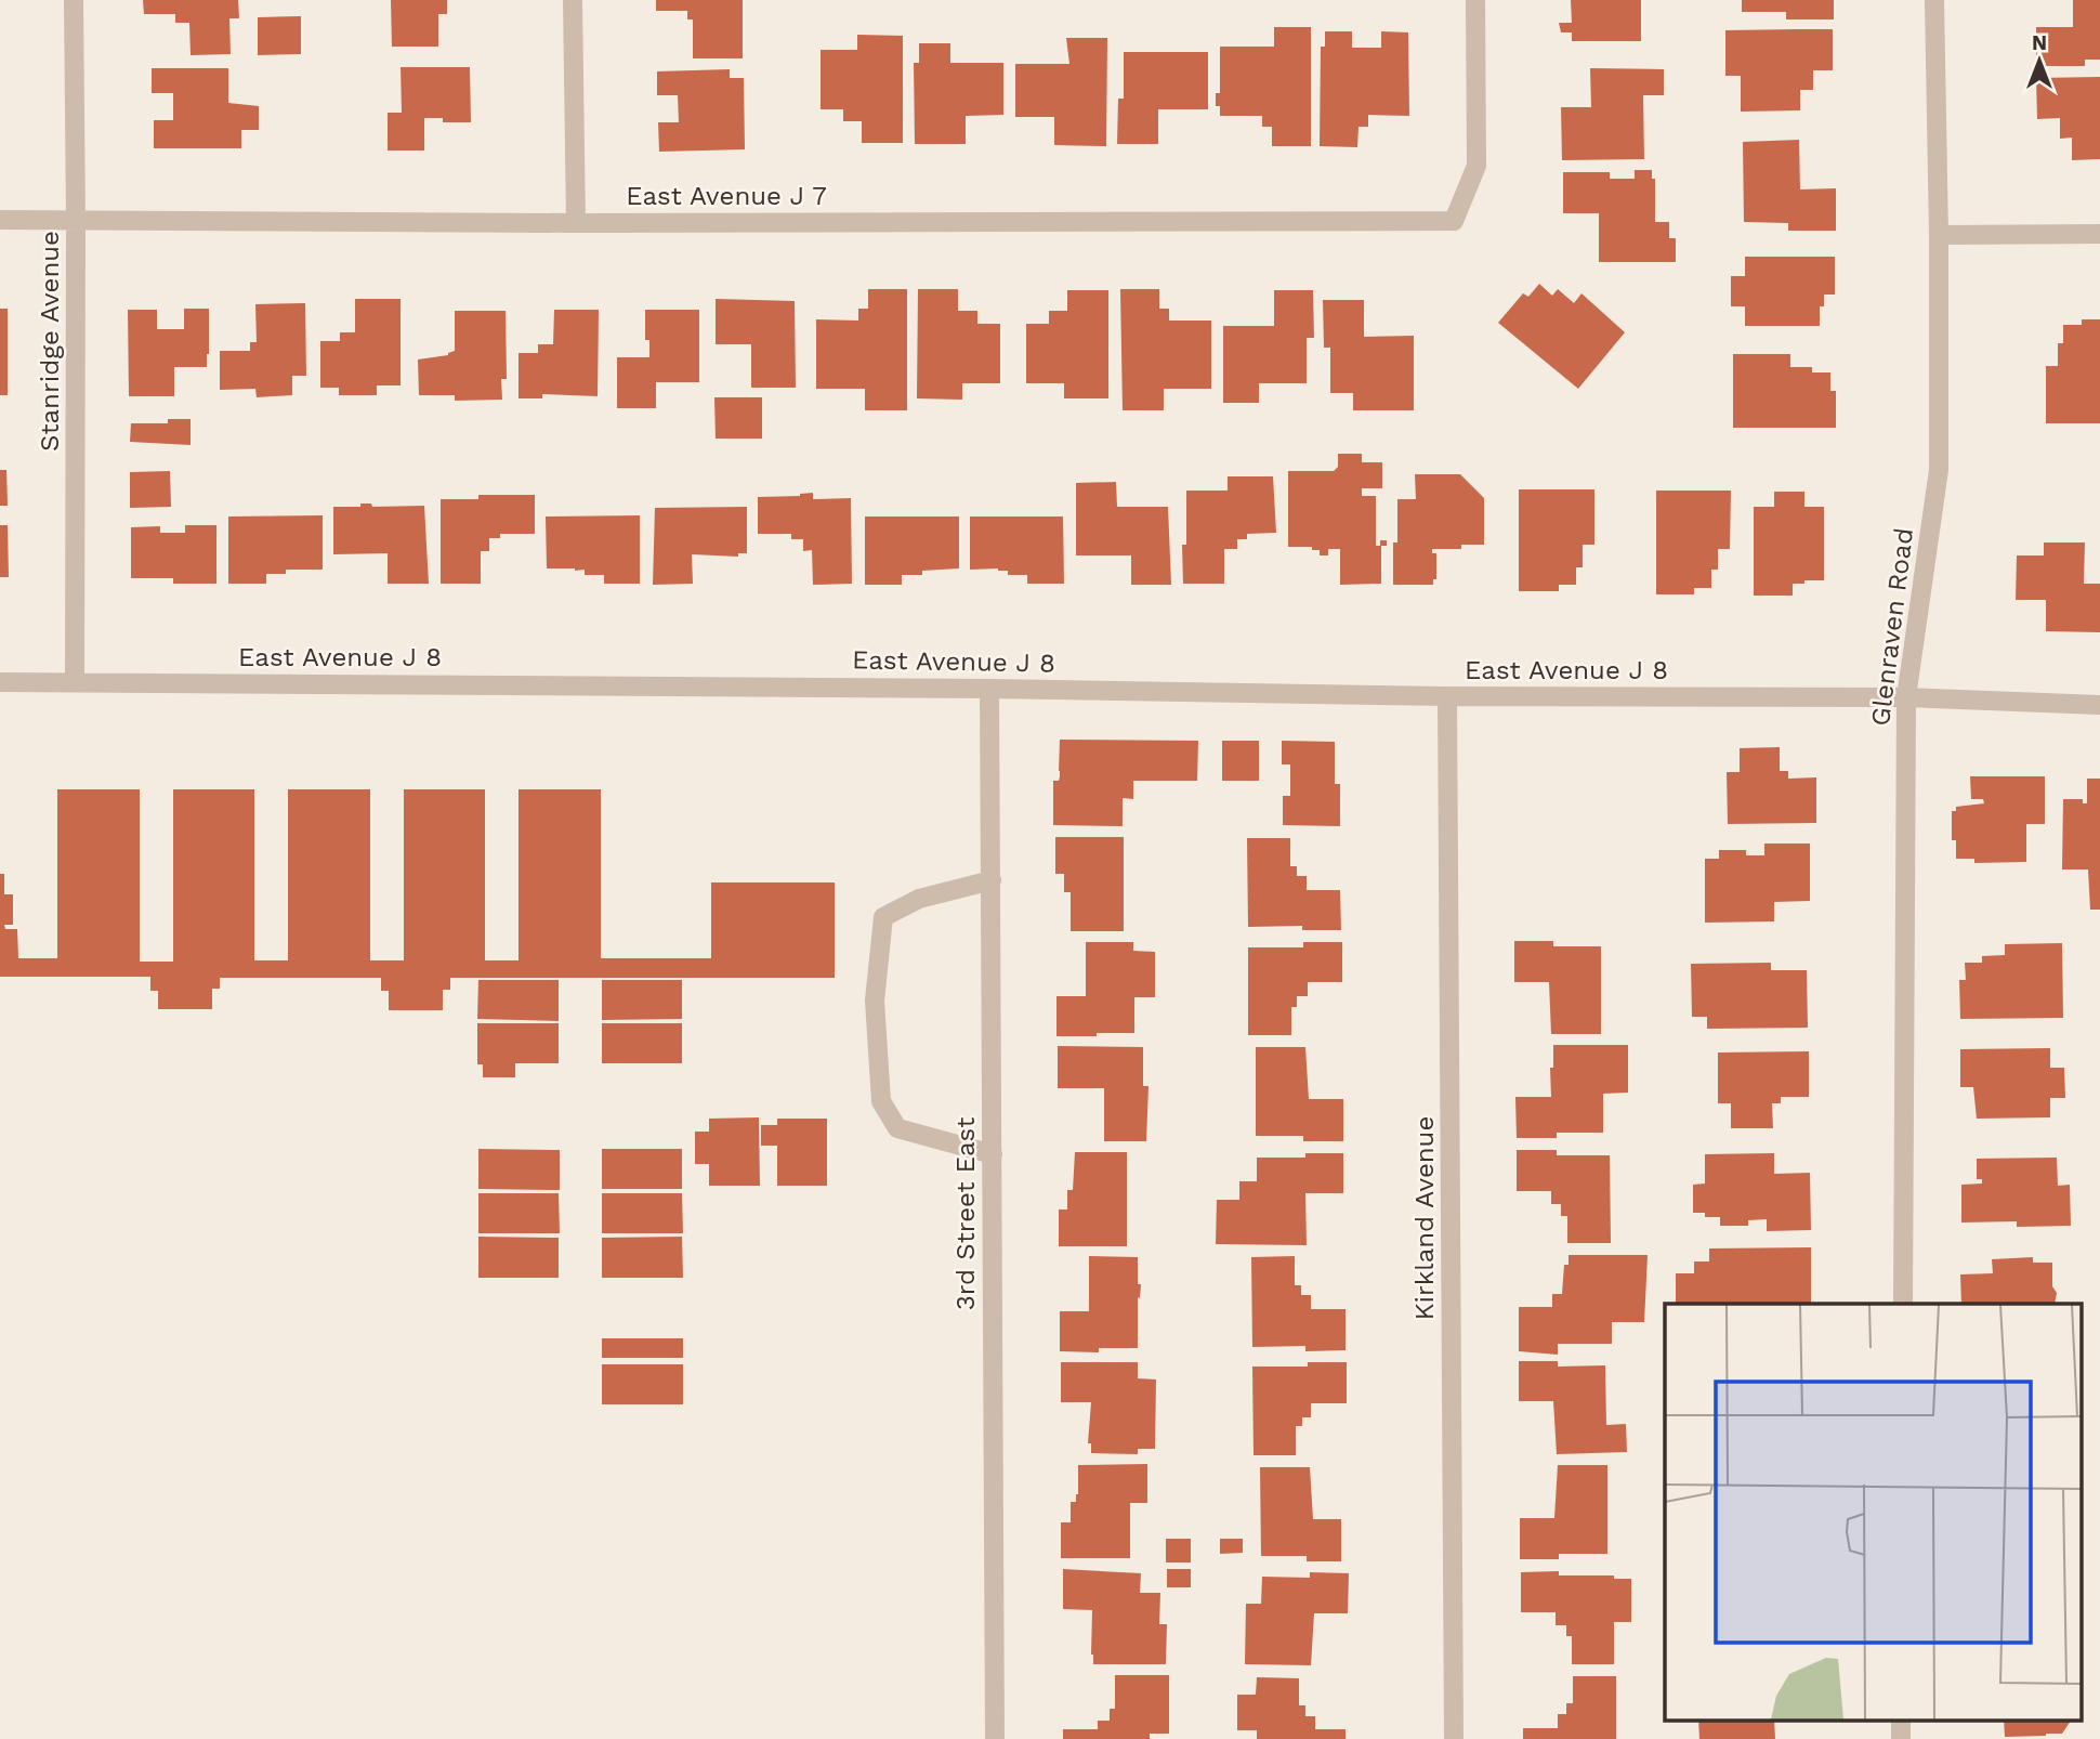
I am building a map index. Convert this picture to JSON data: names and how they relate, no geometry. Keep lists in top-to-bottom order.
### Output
{
  "streets": {
    "street": [
      "East Avenue J 7",
      "Stanridge Avenue",
      "Glenraven Road",
      "East Avenue J 8",
      "3rd Street East",
      "Kirkland Avenue"
    ]
  },
  "crossings": [
    ["East Avenue J 7", "Stanridge Avenue"],
    ["Stanridge Avenue", "East Avenue J 8"],
    ["Glenraven Road", "East Avenue J 8"],
    ["East Avenue J 8", "3rd Street East"],
    ["East Avenue J 8", "Kirkland Avenue"]
  ],
  "north": "top"
}
